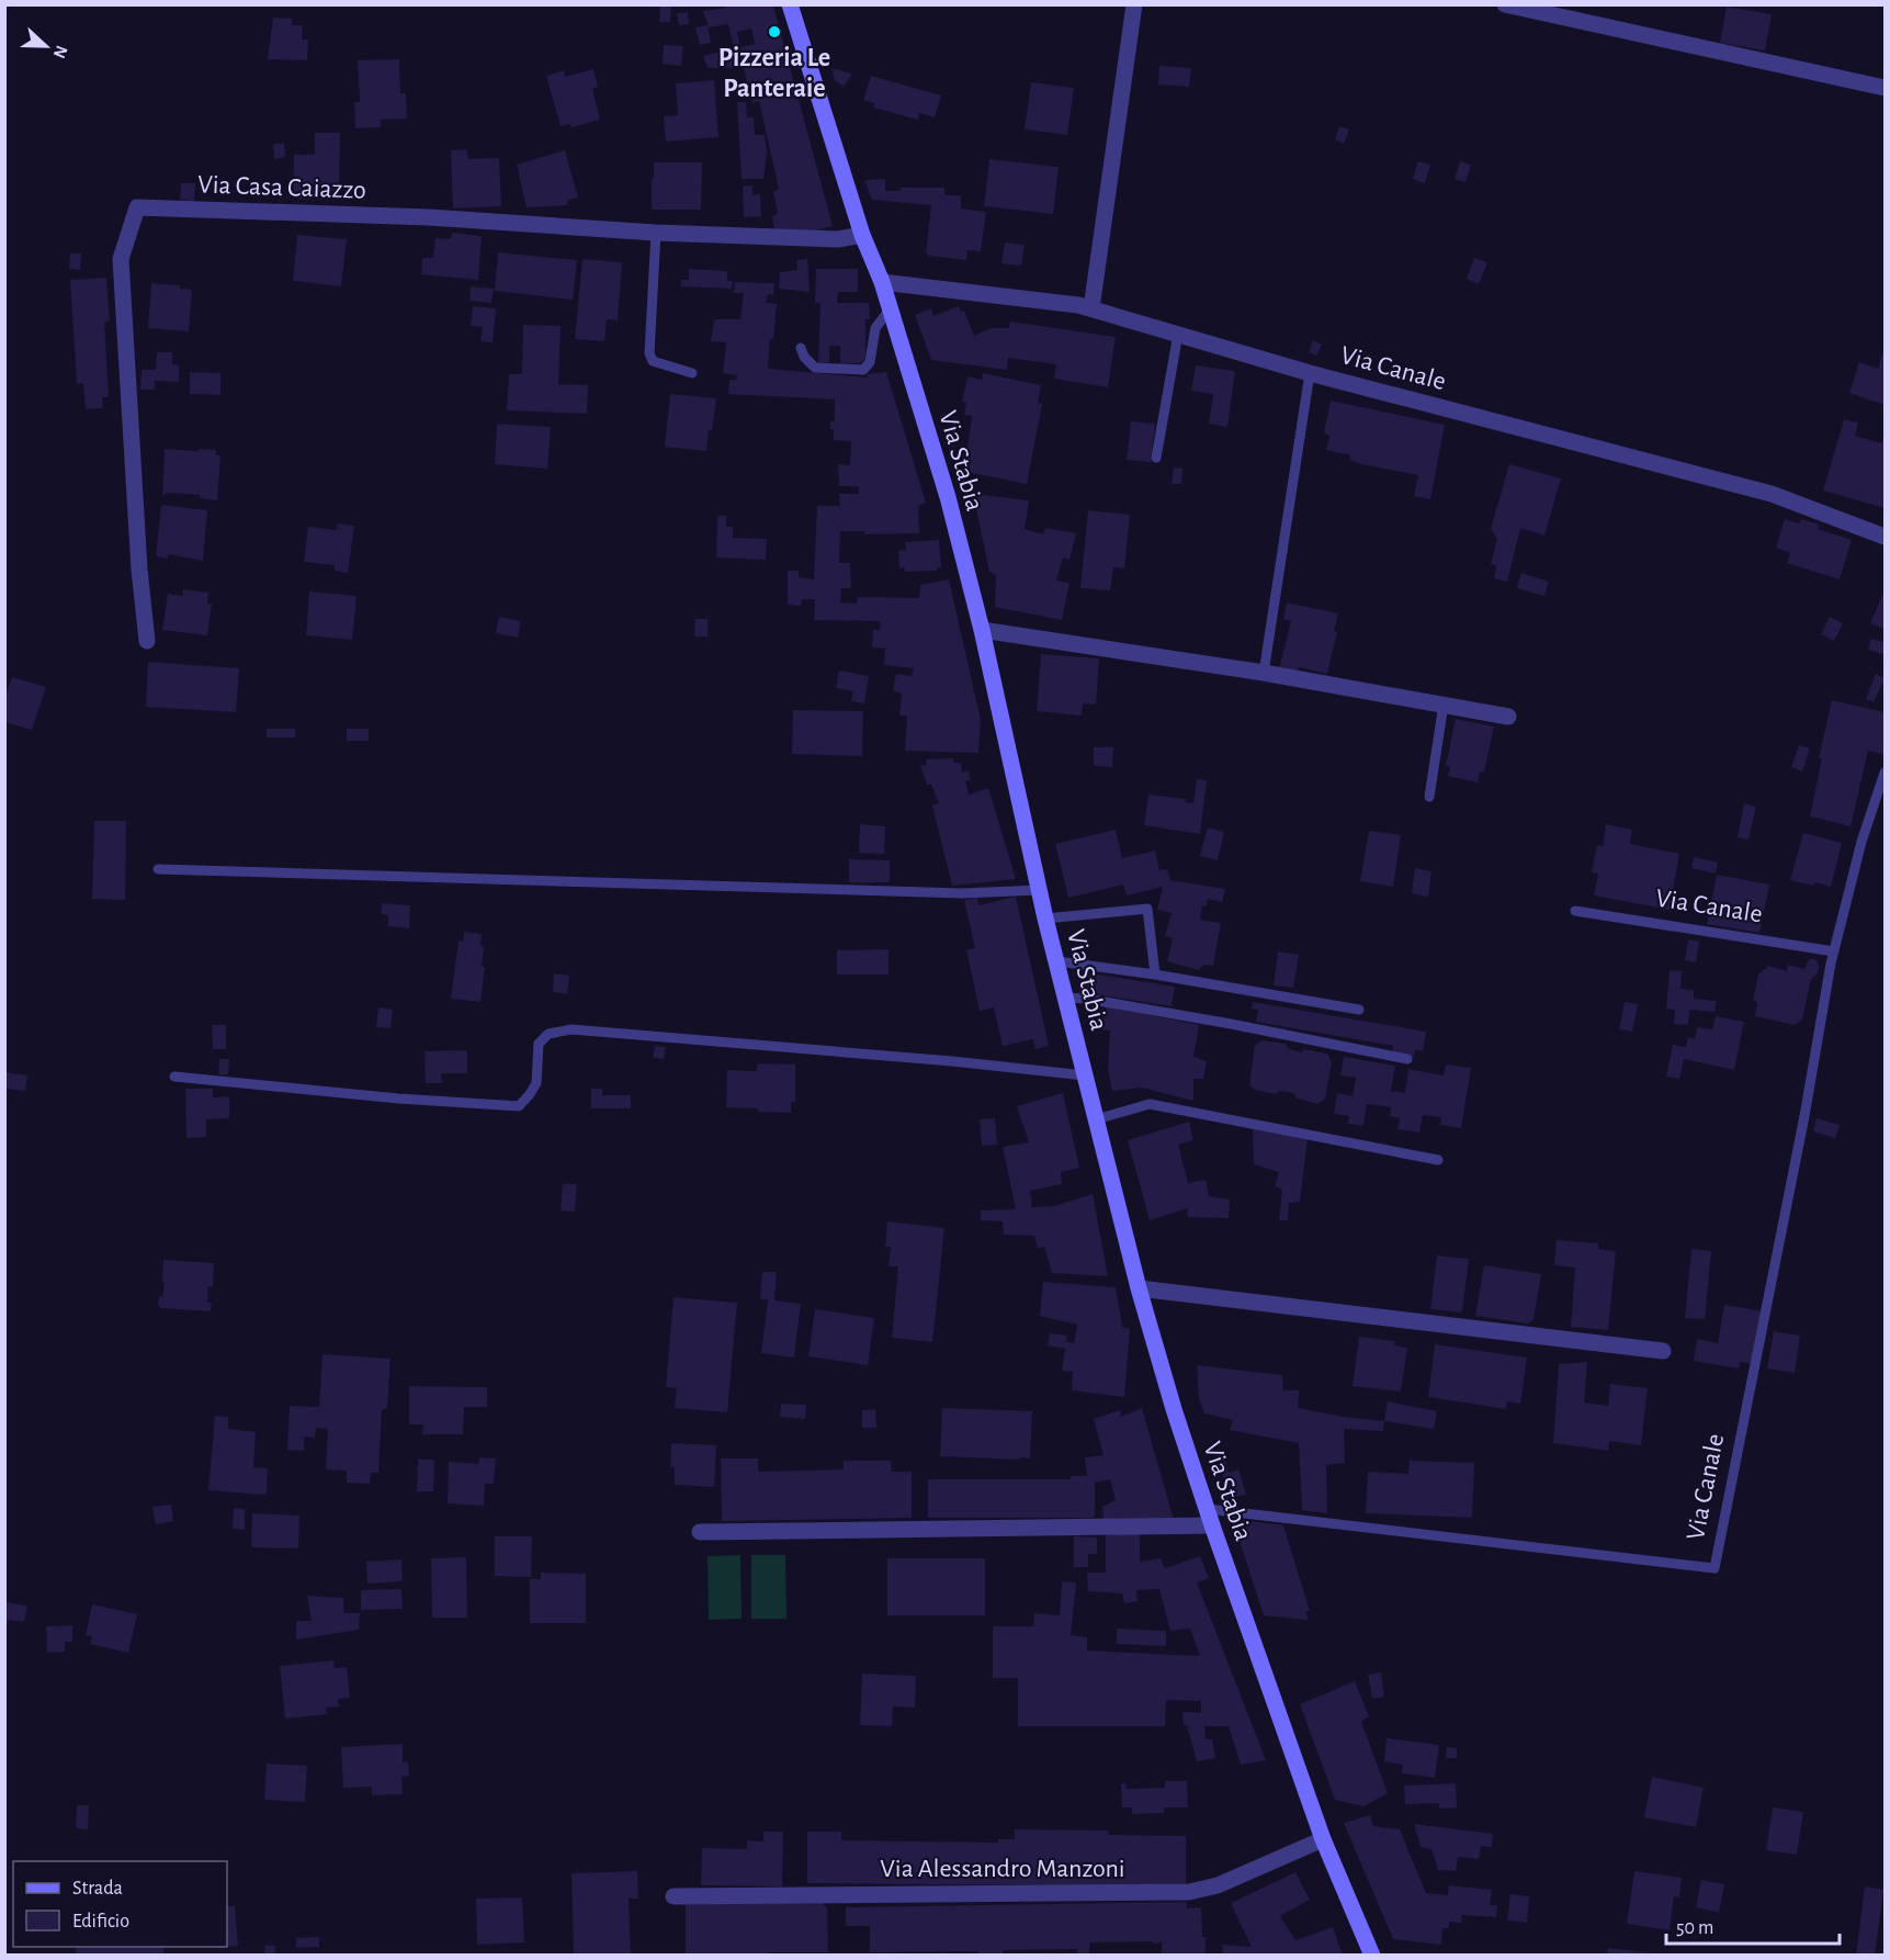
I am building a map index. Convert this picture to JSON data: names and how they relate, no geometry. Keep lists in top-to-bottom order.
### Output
{
  "streets": {
    "main road": ["Via Stabia"],
    "street": ["Via Casa Caiazzo", "Via Canale", "Via Alessandro Manzoni"]
  },
  "crossings": [
    ["Via Casa Caiazzo", "Via Stabia"],
    ["Via Canale", "Via Stabia"],
    ["Via Stabia", "Via Alessandro Manzoni"]
  ],
  "places": ["Pizzeria Le Panteraie"],
  "legend": ["Strada", "Edificio"],
  "scale_bar": "50 m",
  "north": "right"
}
